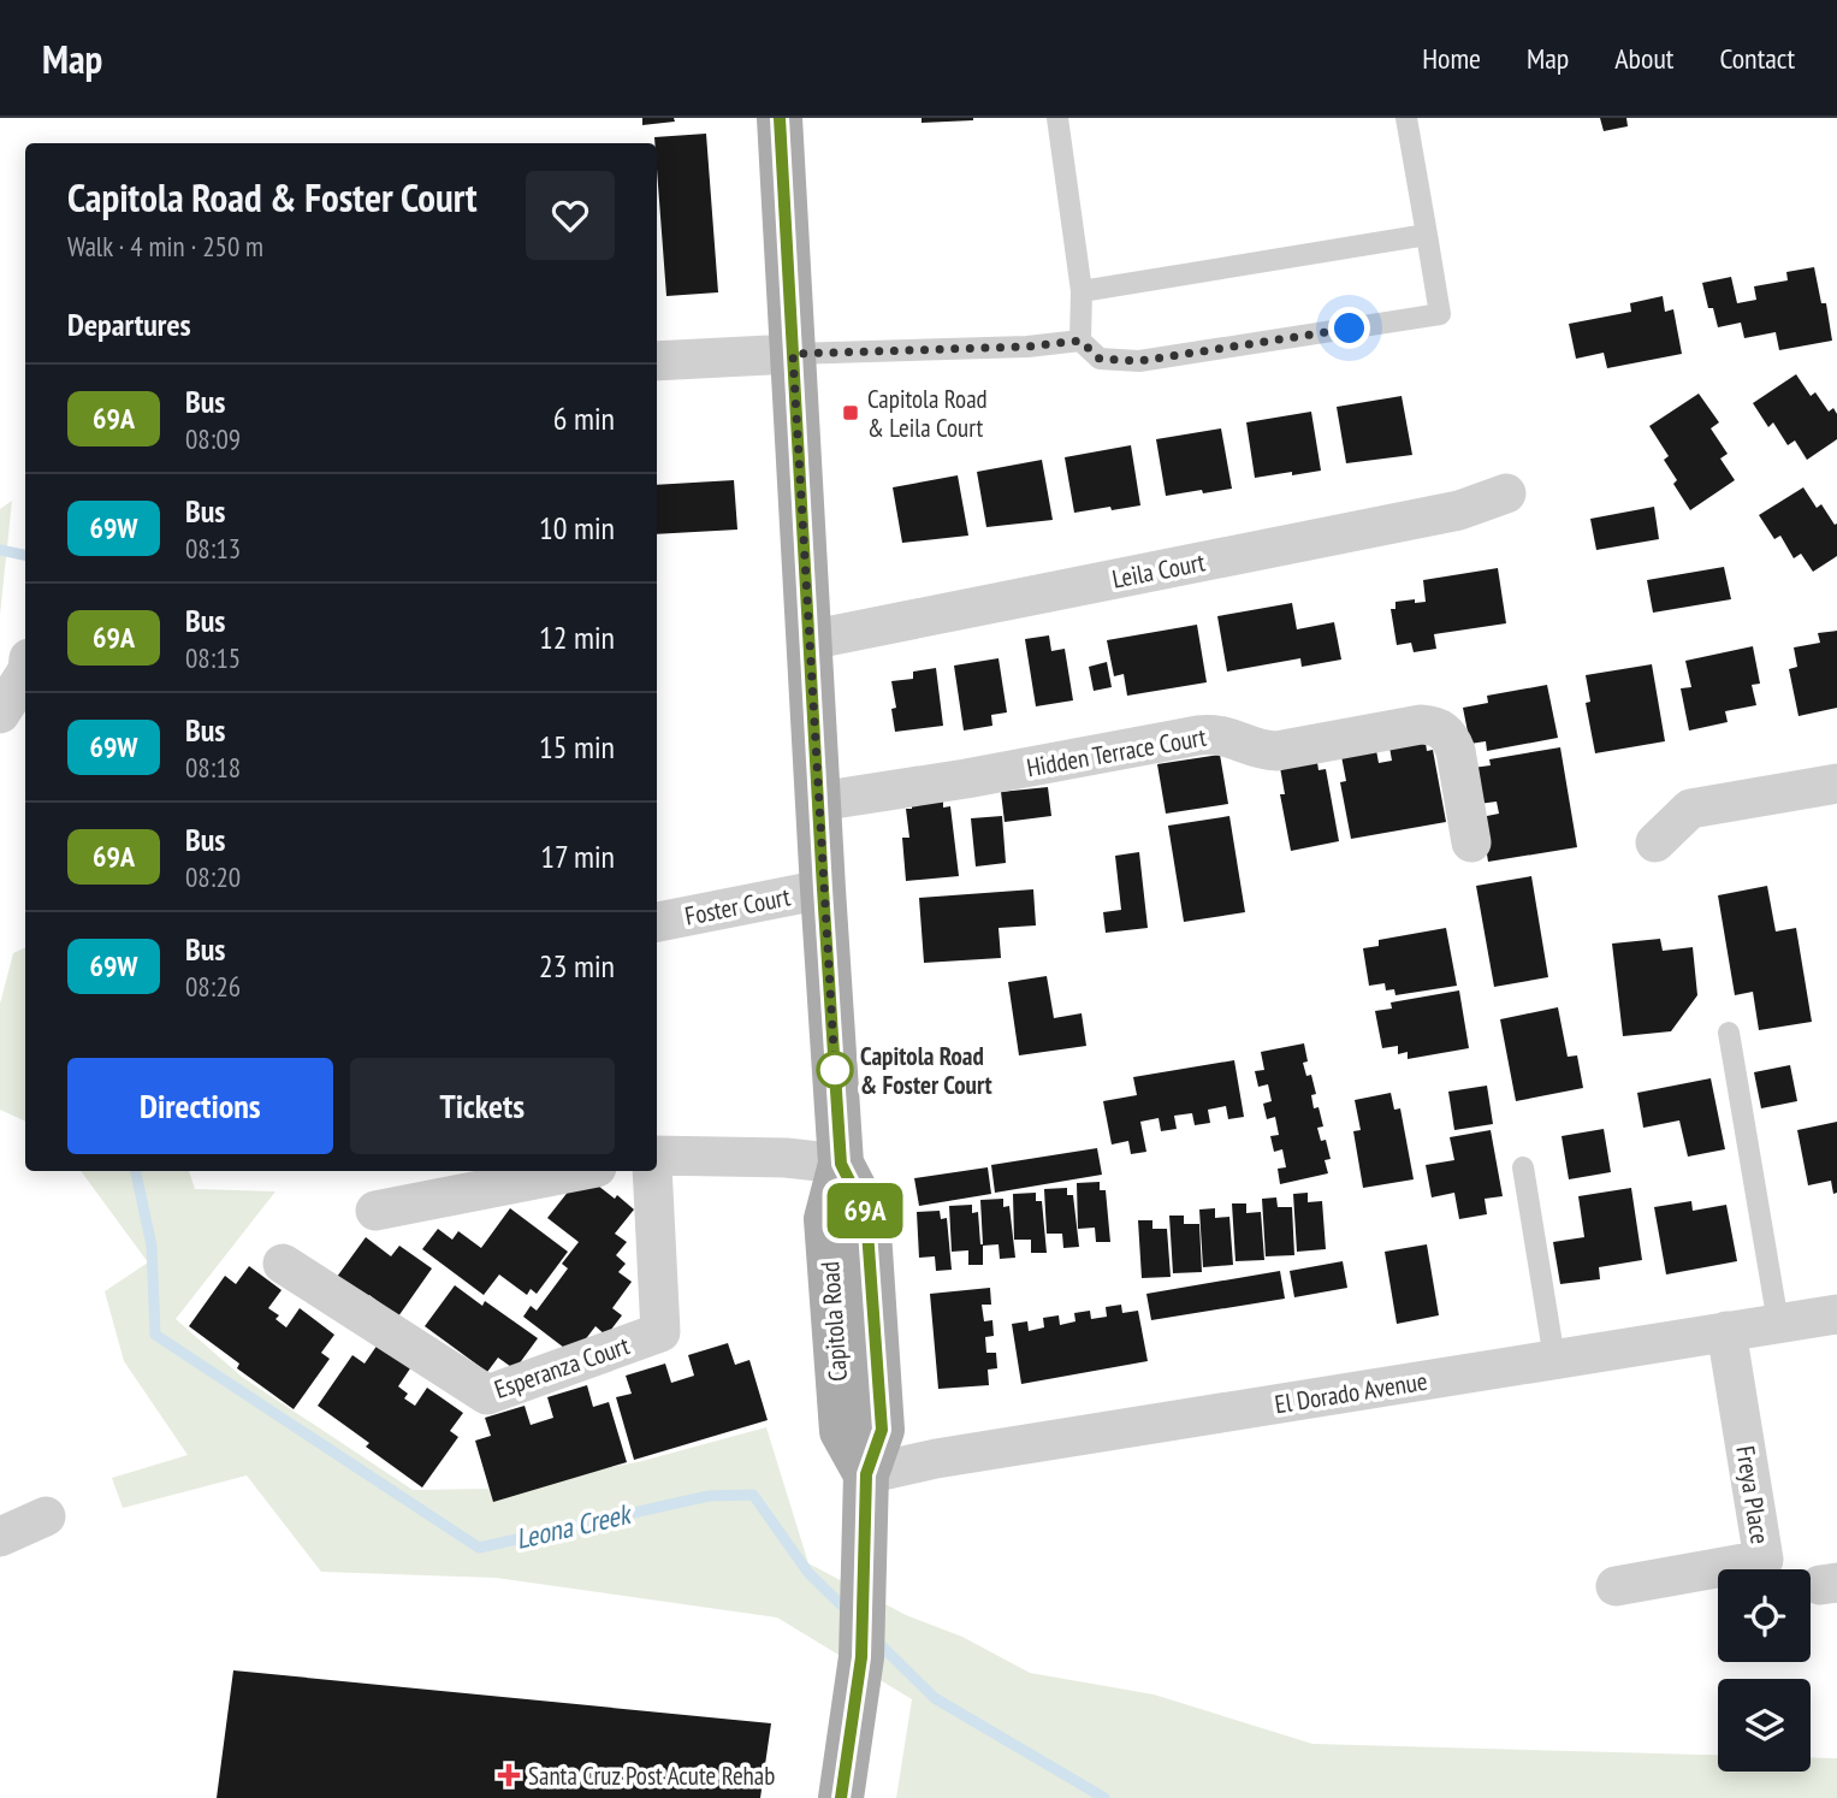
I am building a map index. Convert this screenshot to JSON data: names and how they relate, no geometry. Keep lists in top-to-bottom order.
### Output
{
  "streets": {
    "main road": ["Capitola Road"],
    "street": [
      "Leila Court",
      "Hidden Terrace Court",
      "Foster Court",
      "Esperanza Court",
      "El Dorado Avenue",
      "Freya Place"
    ]
  },
  "crossings": [
    ["Leila Court", "Capitola Road"],
    ["Hidden Terrace Court", "Capitola Road"],
    ["Foster Court", "Capitola Road"],
    ["Capitola Road", "El Dorado Avenue"],
    ["El Dorado Avenue", "Freya Place"]
  ],
  "water": ["Leona Creek"],
  "places": {
    "transit": ["Capitola Road & Leila Court"],
    "other": ["Capitola Road & Foster Court"],
    "health": ["Santa Cruz Post Acute Rehab"]
  },
  "lines": ["bus line 69A"],
  "page": {
    "header": "Map",
    "nav": [
      "Home",
      "Map",
      "About",
      "Contact"
    ],
    "on_map": "69A",
    "heading": [
      ["Capitola Road & Foster Court", "Walk · 4 min · 250 m"],
      "Departures"
    ],
    "list": [
      {
        "mark": "69A",
        "name": "Bus",
        "note": "08:09",
        "value": "6 min"
      },
      {
        "mark": "69W",
        "name": "Bus",
        "note": "08:13",
        "value": "10 min"
      },
      {
        "mark": "69A",
        "name": "Bus",
        "note": "08:15",
        "value": "12 min"
      },
      {
        "mark": "69W",
        "name": "Bus",
        "note": "08:18",
        "value": "15 min"
      },
      {
        "mark": "69A",
        "name": "Bus",
        "note": "08:20",
        "value": "17 min"
      },
      {
        "mark": "69W",
        "name": "Bus",
        "note": "08:26",
        "value": "23 min"
      }
    ],
    "buttons": ["Directions", "Tickets"]
  }
}
